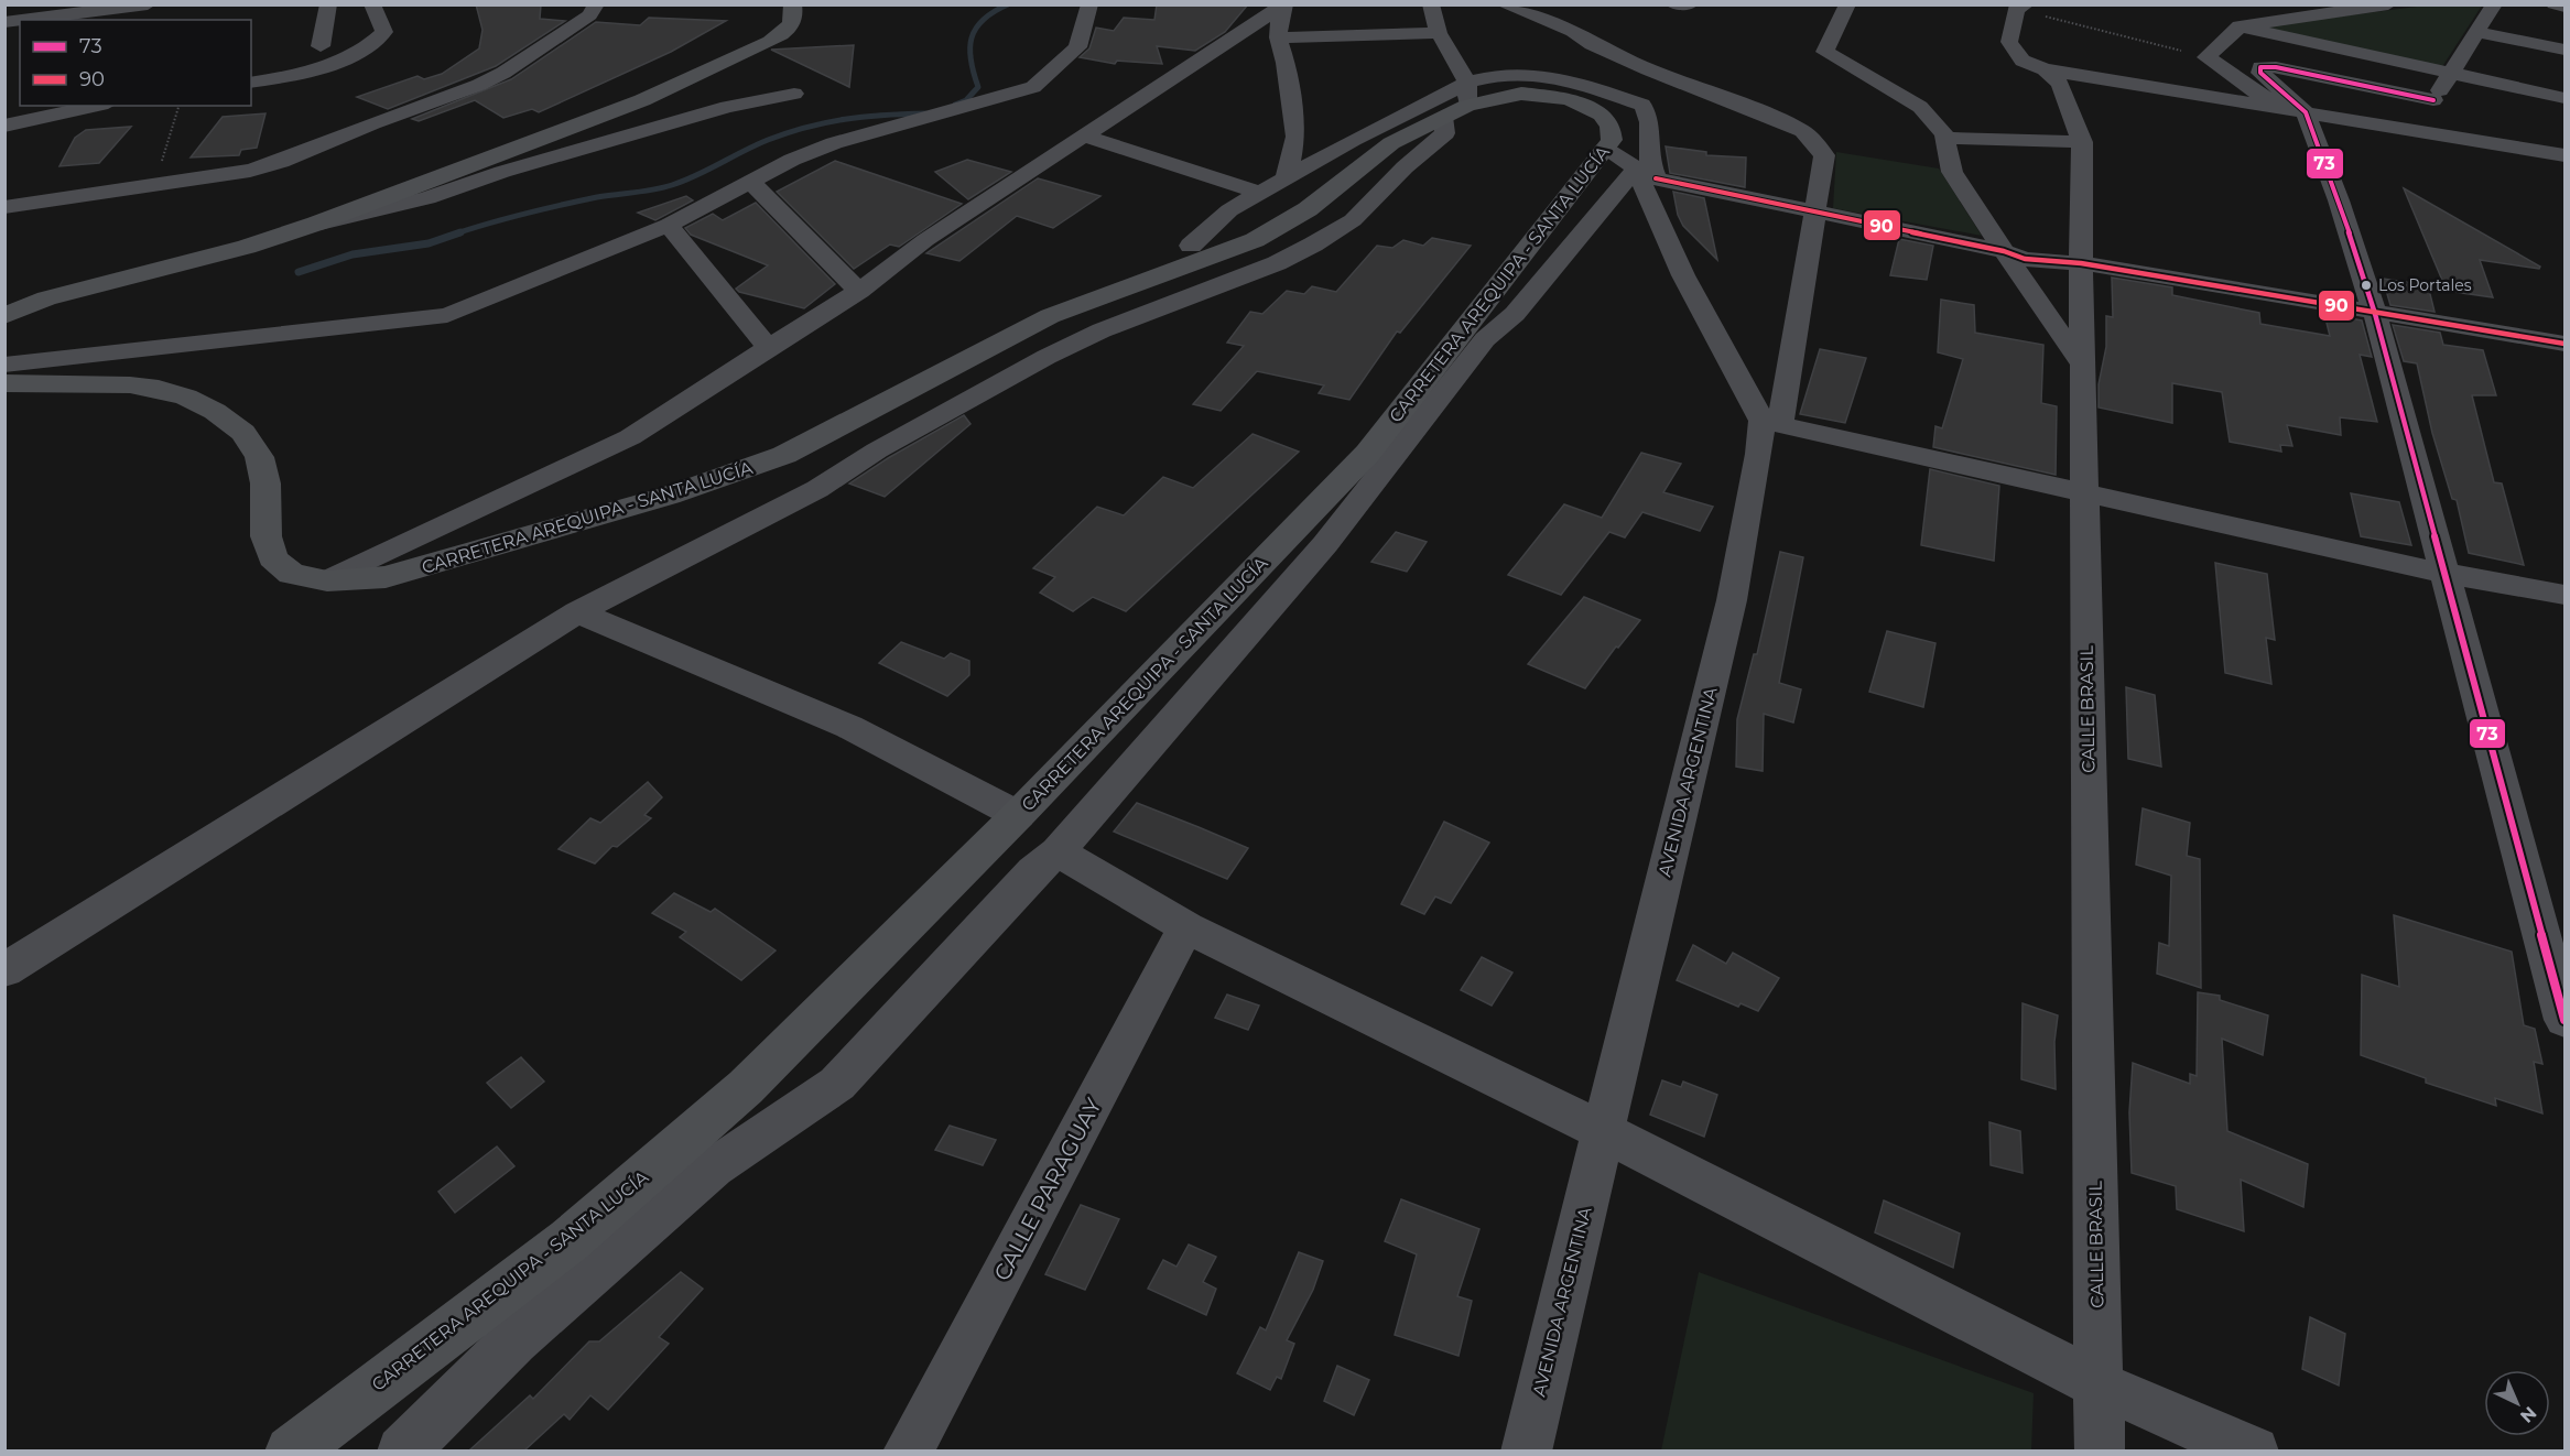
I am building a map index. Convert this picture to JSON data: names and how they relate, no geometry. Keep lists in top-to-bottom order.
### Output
{
  "streets": {
    "main road": ["CARRETERA AREQUIPA - SANTA LUCÍA"],
    "street": ["CALLE BRASIL", "AVENIDA ARGENTINA", "CALLE PARAGUAY"]
  },
  "places": ["Los Portales"],
  "lines": ["transit line 73", "transit line 90"],
  "legend": ["73", "90"],
  "north": "bottom right"
}
